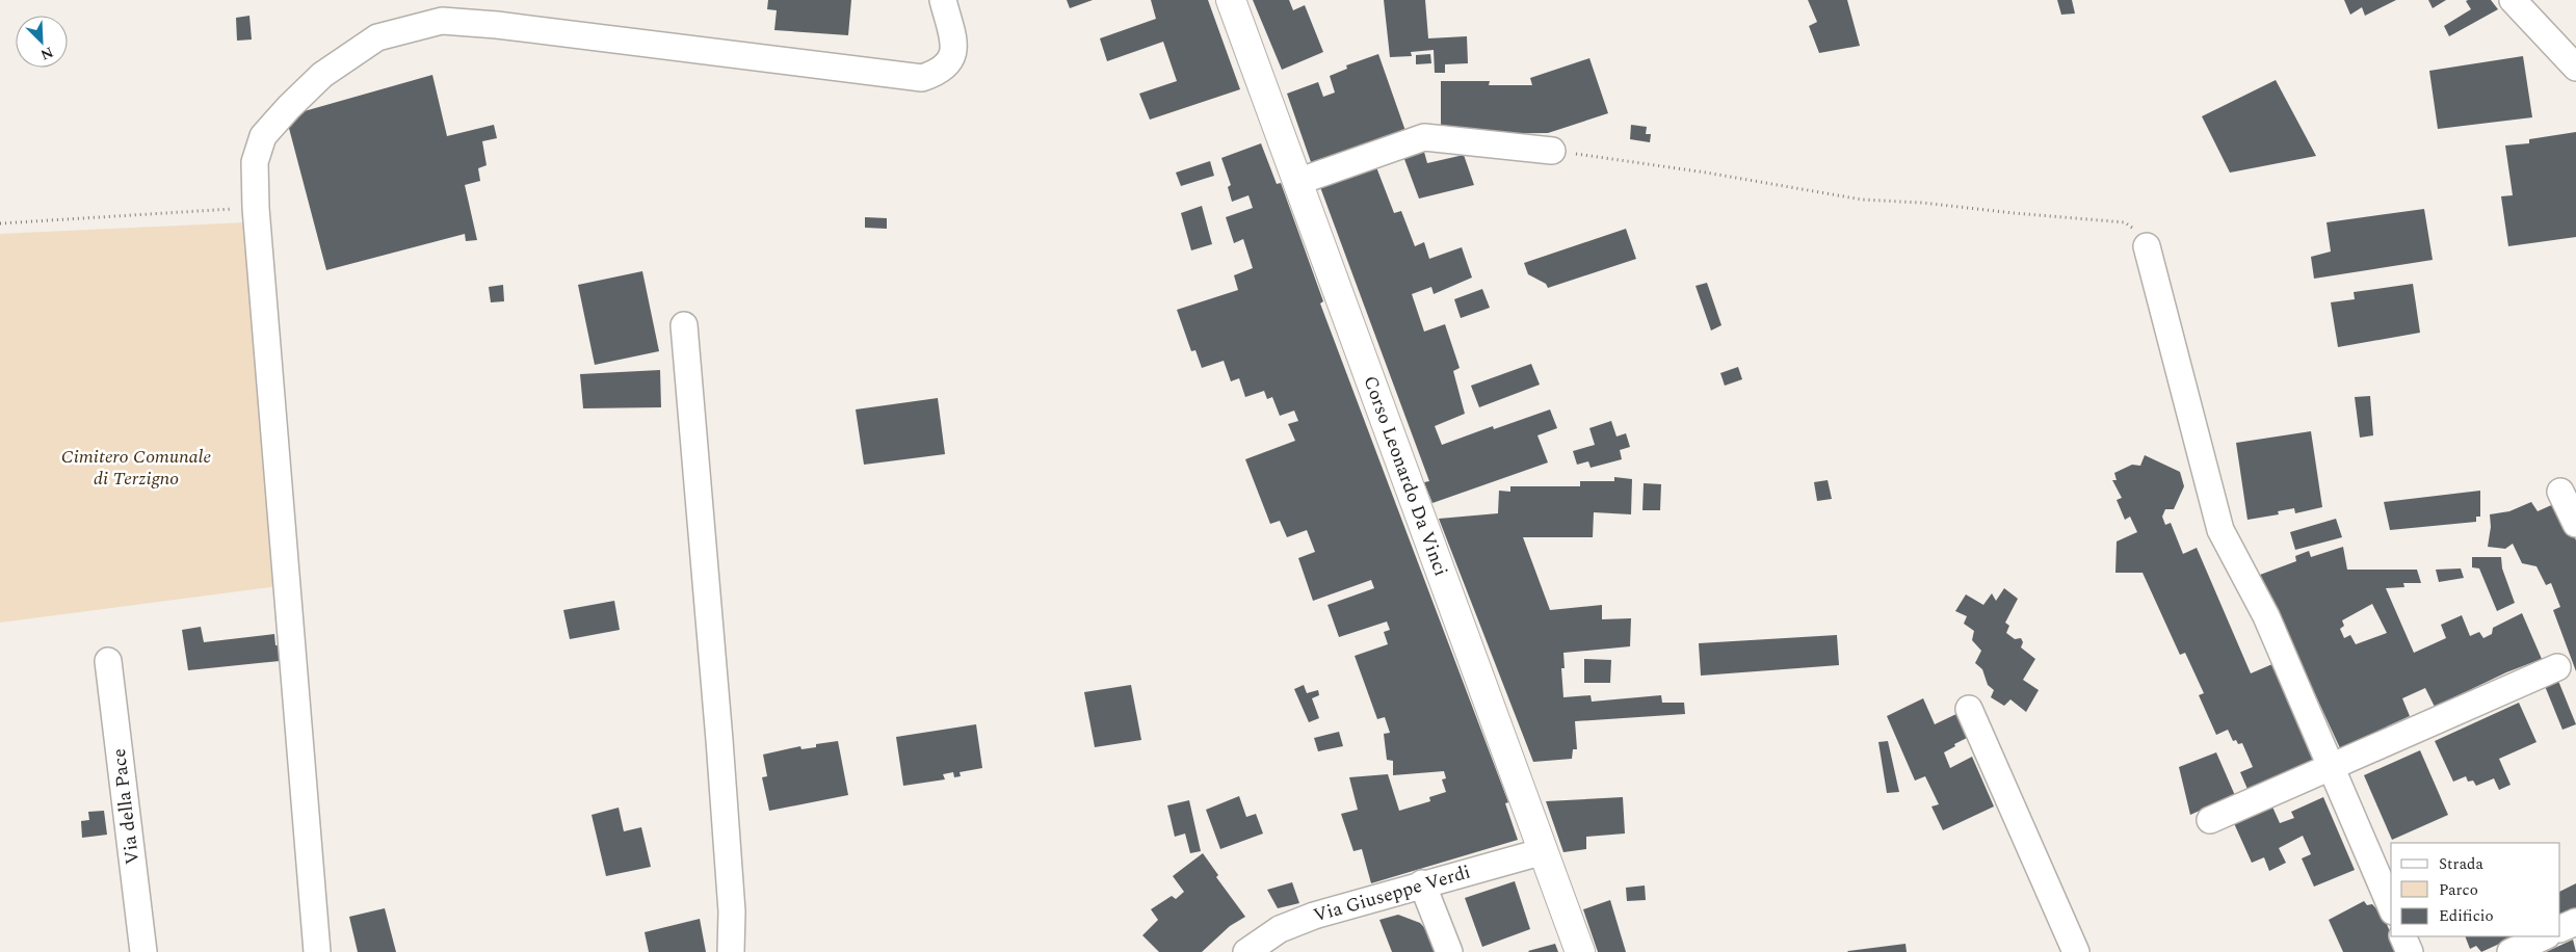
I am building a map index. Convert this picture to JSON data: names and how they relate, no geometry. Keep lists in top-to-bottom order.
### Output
{
  "streets": {
    "main road": ["Corso Leonardo Da Vinci"],
    "street": ["Via della Pace", "Via Giuseppe Verdi"]
  },
  "crossings": [
    ["Corso Leonardo Da Vinci", "Via Giuseppe Verdi"]
  ],
  "parks": ["Cimitero Comunale di Terzigno"],
  "legend": ["Strada", "Parco", "Edificio"],
  "north": "bottom right"
}
